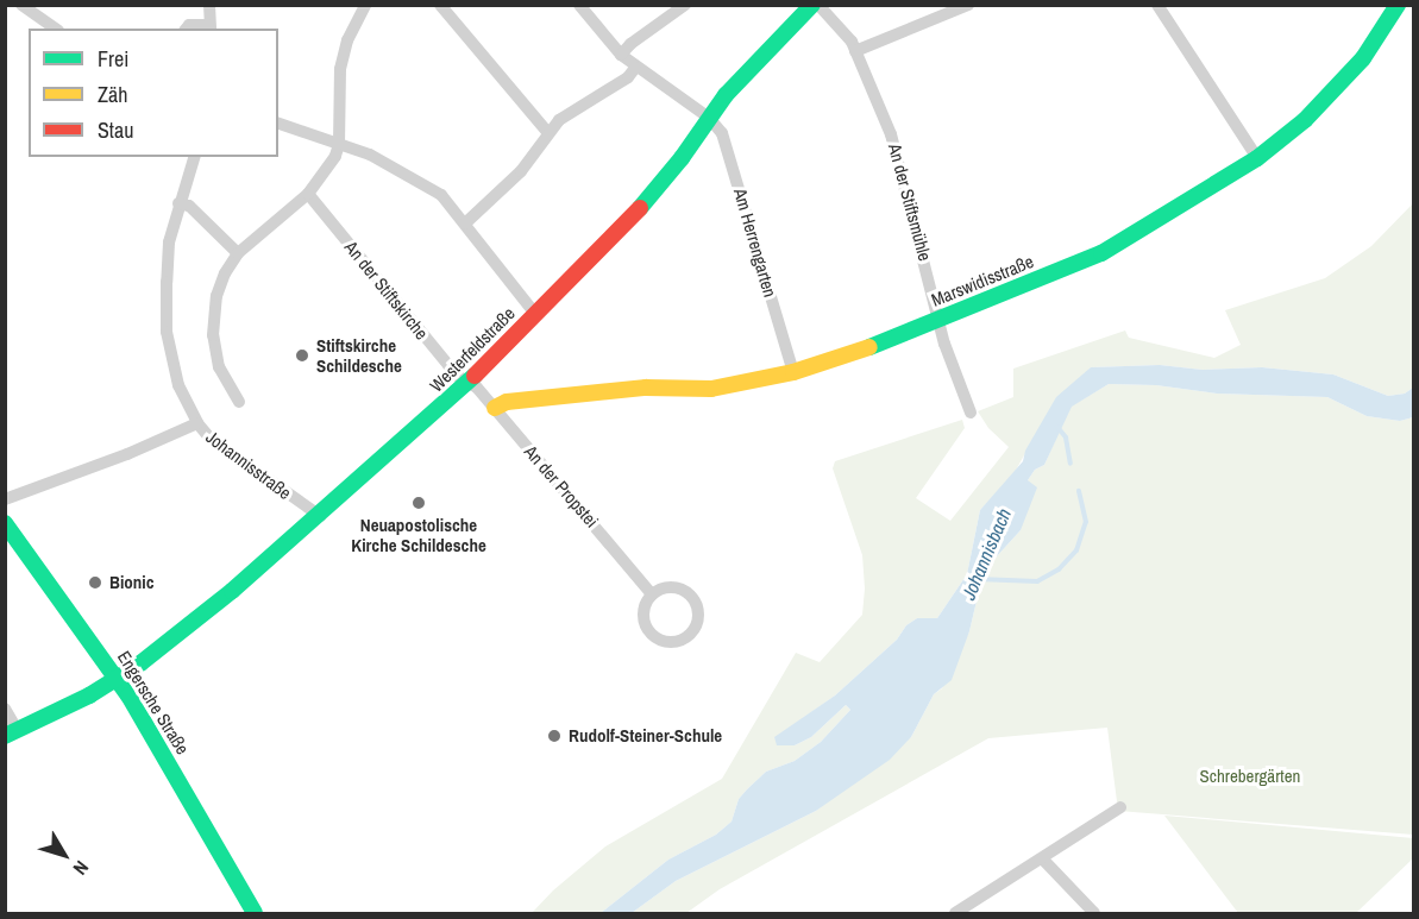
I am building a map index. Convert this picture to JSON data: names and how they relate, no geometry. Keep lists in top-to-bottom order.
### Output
{
  "streets": {
    "main road": ["Marswidisstraße", "Westerfeldstraße", "Engersche Straße"],
    "street": [
      "An der Stiftsmühle",
      "Am Herrengarten",
      "An der Stiftskirche",
      "Johannisstraße",
      "An der Propstei"
    ]
  },
  "crossings": [
    ["An der Stiftsmühle", "Marswidisstraße"],
    ["Am Herrengarten", "Marswidisstraße"],
    ["Am Herrengarten", "Westerfeldstraße"],
    ["Marswidisstraße", "An der Propstei"],
    ["An der Stiftskirche", "Westerfeldstraße"],
    ["An der Stiftskirche", "An der Propstei"],
    ["Westerfeldstraße", "Johannisstraße"],
    ["Westerfeldstraße", "An der Propstei"],
    ["Westerfeldstraße", "Engersche Straße"]
  ],
  "water": ["Johannisbach"],
  "parks": ["Schrebergärten"],
  "places": [
    "Stiftskirche Schildesche",
    "Neuapostolische Kirche Schildesche",
    "Bionic",
    "Rudolf-Steiner-Schule"
  ],
  "legend": ["Frei", "Zäh", "Stau"],
  "north": "bottom right"
}
